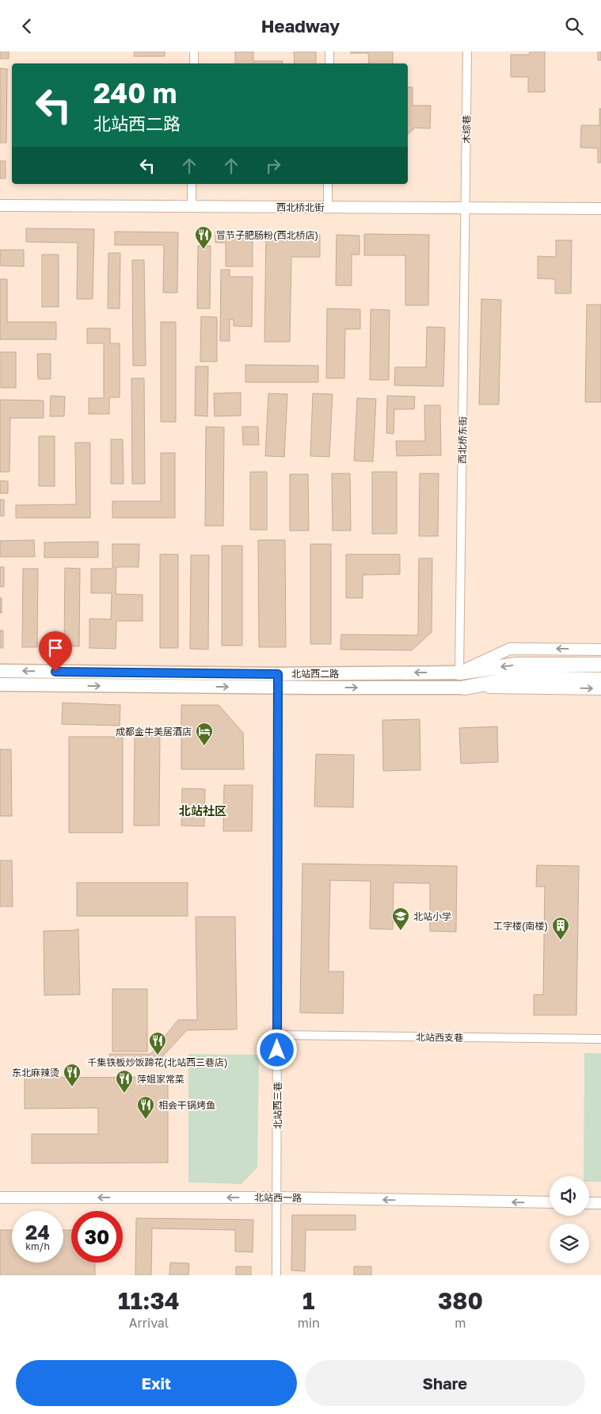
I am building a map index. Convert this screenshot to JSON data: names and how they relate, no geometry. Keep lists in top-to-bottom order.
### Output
{
  "streets": {
    "main road": ["北站西二路"],
    "street": [
      "木综巷",
      "西北桥北街",
      "西北桥东街",
      "北站西支巷",
      "北站西三巷",
      "北站西一路"
    ]
  },
  "crossings": [
    ["木综巷", "西北桥北街"],
    ["木综巷", "西北桥东街"],
    ["西北桥北街", "西北桥东街"],
    ["西北桥东街", "北站西二路"],
    ["北站西二路", "北站西三巷"],
    ["北站西支巷", "北站西三巷"],
    ["北站西三巷", "北站西一路"]
  ],
  "one_way": ["北站西一路"],
  "districts": ["北站社区"],
  "places": {
    "restaurant": [
      "冒节子肥肠粉(西北桥店)",
      "千集铁板炒饭蹄花(北站西三巷店)",
      "东北麻辣烫",
      "萍姐家常菜",
      "相会干锅烤鱼"
    ],
    "hotel": ["成都金牛美居酒店"],
    "school or university": ["北站小学"],
    "building": ["工字楼(南楼)"]
  },
  "page": {
    "header": "Headway",
    "turn": ["240 m", "北站西二路"],
    "speed": "24 km/h",
    "limit": "30",
    "eta": [
      "11:34",
      "Arrival",
      "1",
      "min",
      "380",
      "m"
    ],
    "buttons": ["Exit", "Share"]
  }
}
